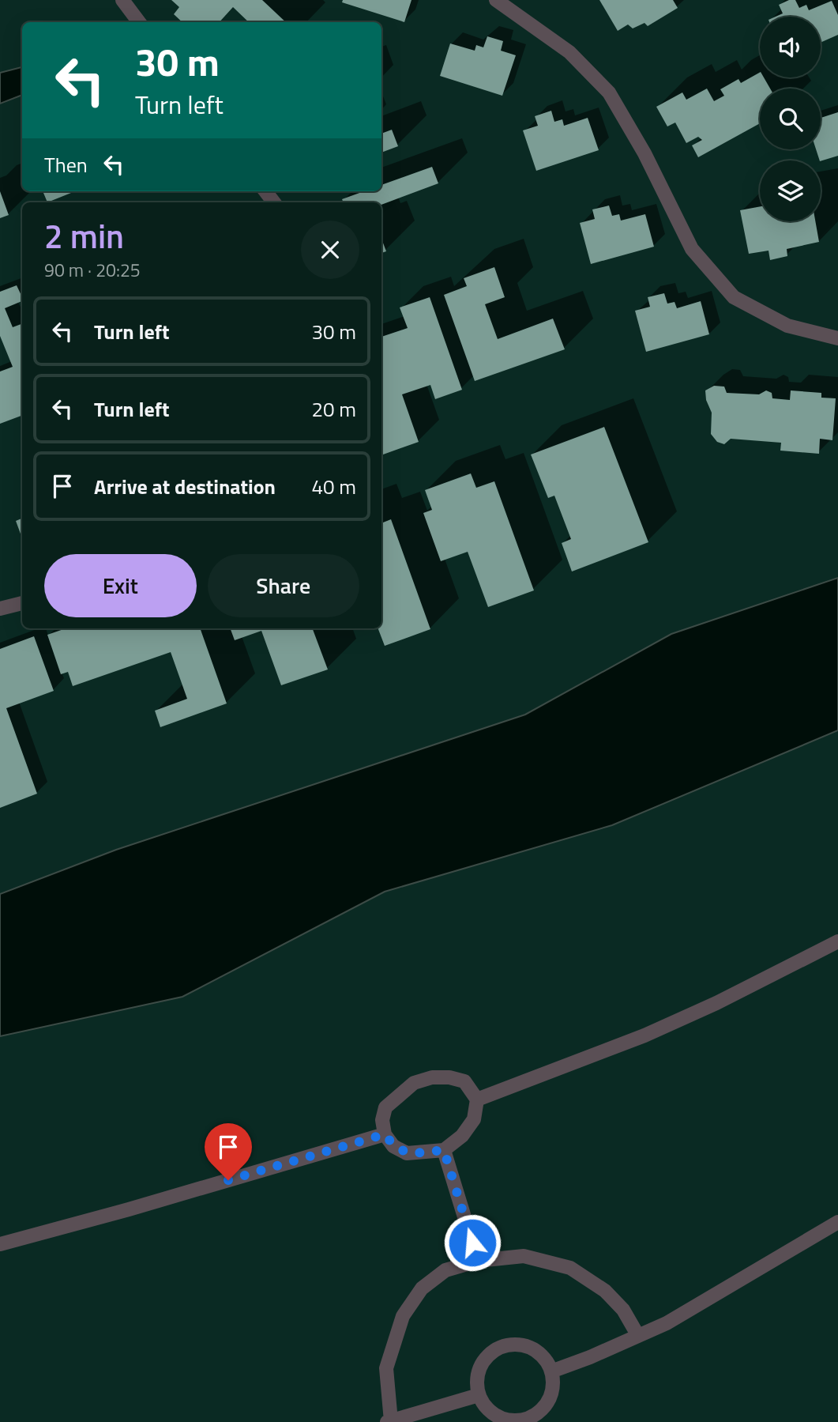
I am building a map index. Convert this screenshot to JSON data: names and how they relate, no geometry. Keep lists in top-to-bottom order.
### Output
{
  "page": {
    "turn": ["30 m", "Turn left"],
    "then": "Then",
    "heading": ["2 min", "90 m · 20:25"],
    "list": [
      {
        "name": "Turn left",
        "value": "30 m"
      },
      {
        "name": "Turn left",
        "value": "20 m"
      },
      {
        "name": "Arrive at destination",
        "value": "40 m"
      }
    ],
    "buttons": ["Exit", "Share"]
  }
}
